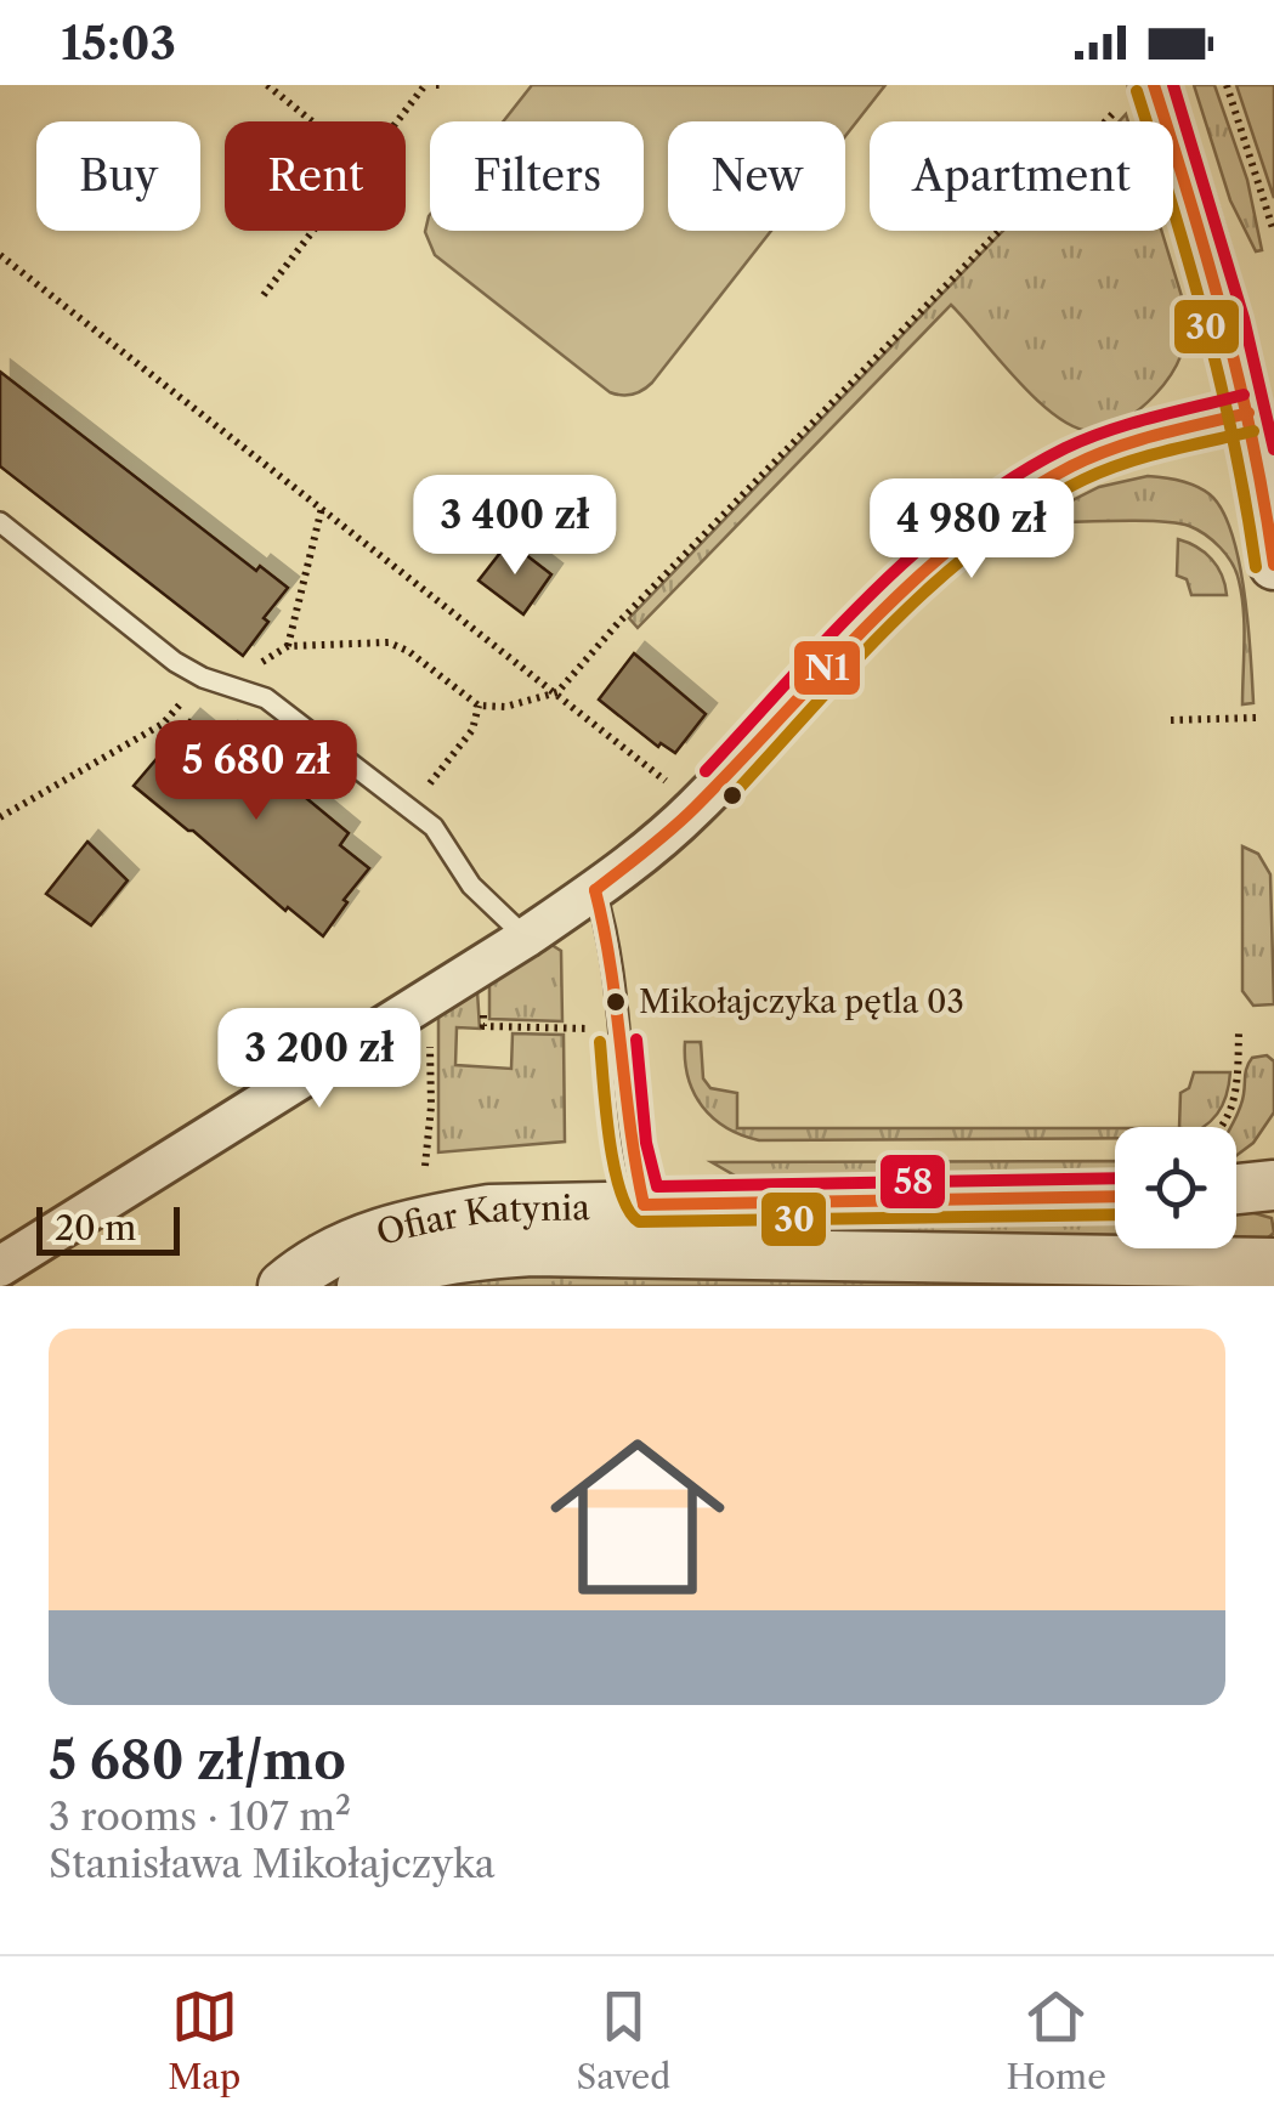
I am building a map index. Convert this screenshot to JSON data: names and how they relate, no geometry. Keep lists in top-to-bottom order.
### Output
{
  "streets": {
    "street": ["Ofiar Katynia"]
  },
  "places": ["Mikołajczyka pętla 03"],
  "lines": ["transit line N1", "transit line 58", "transit line 30"],
  "scale_bar": "20 m",
  "page": {
    "status": "15:03",
    "chip": [
      "Buy",
      "Rent",
      "Filters",
      "New",
      "Apartment"
    ],
    "price": [
      "3 400 zł",
      "4 980 zł",
      "5 680 zł",
      "3 200 zł"
    ],
    "scale": "20 m",
    "list": [
      {
        "name": "5 680 zł/mo",
        "note": "3 rooms · 107 m² · Stanisława Mikołajczyka"
      }
    ],
    "tabs": ["Map", "Saved", "Home"]
  }
}
